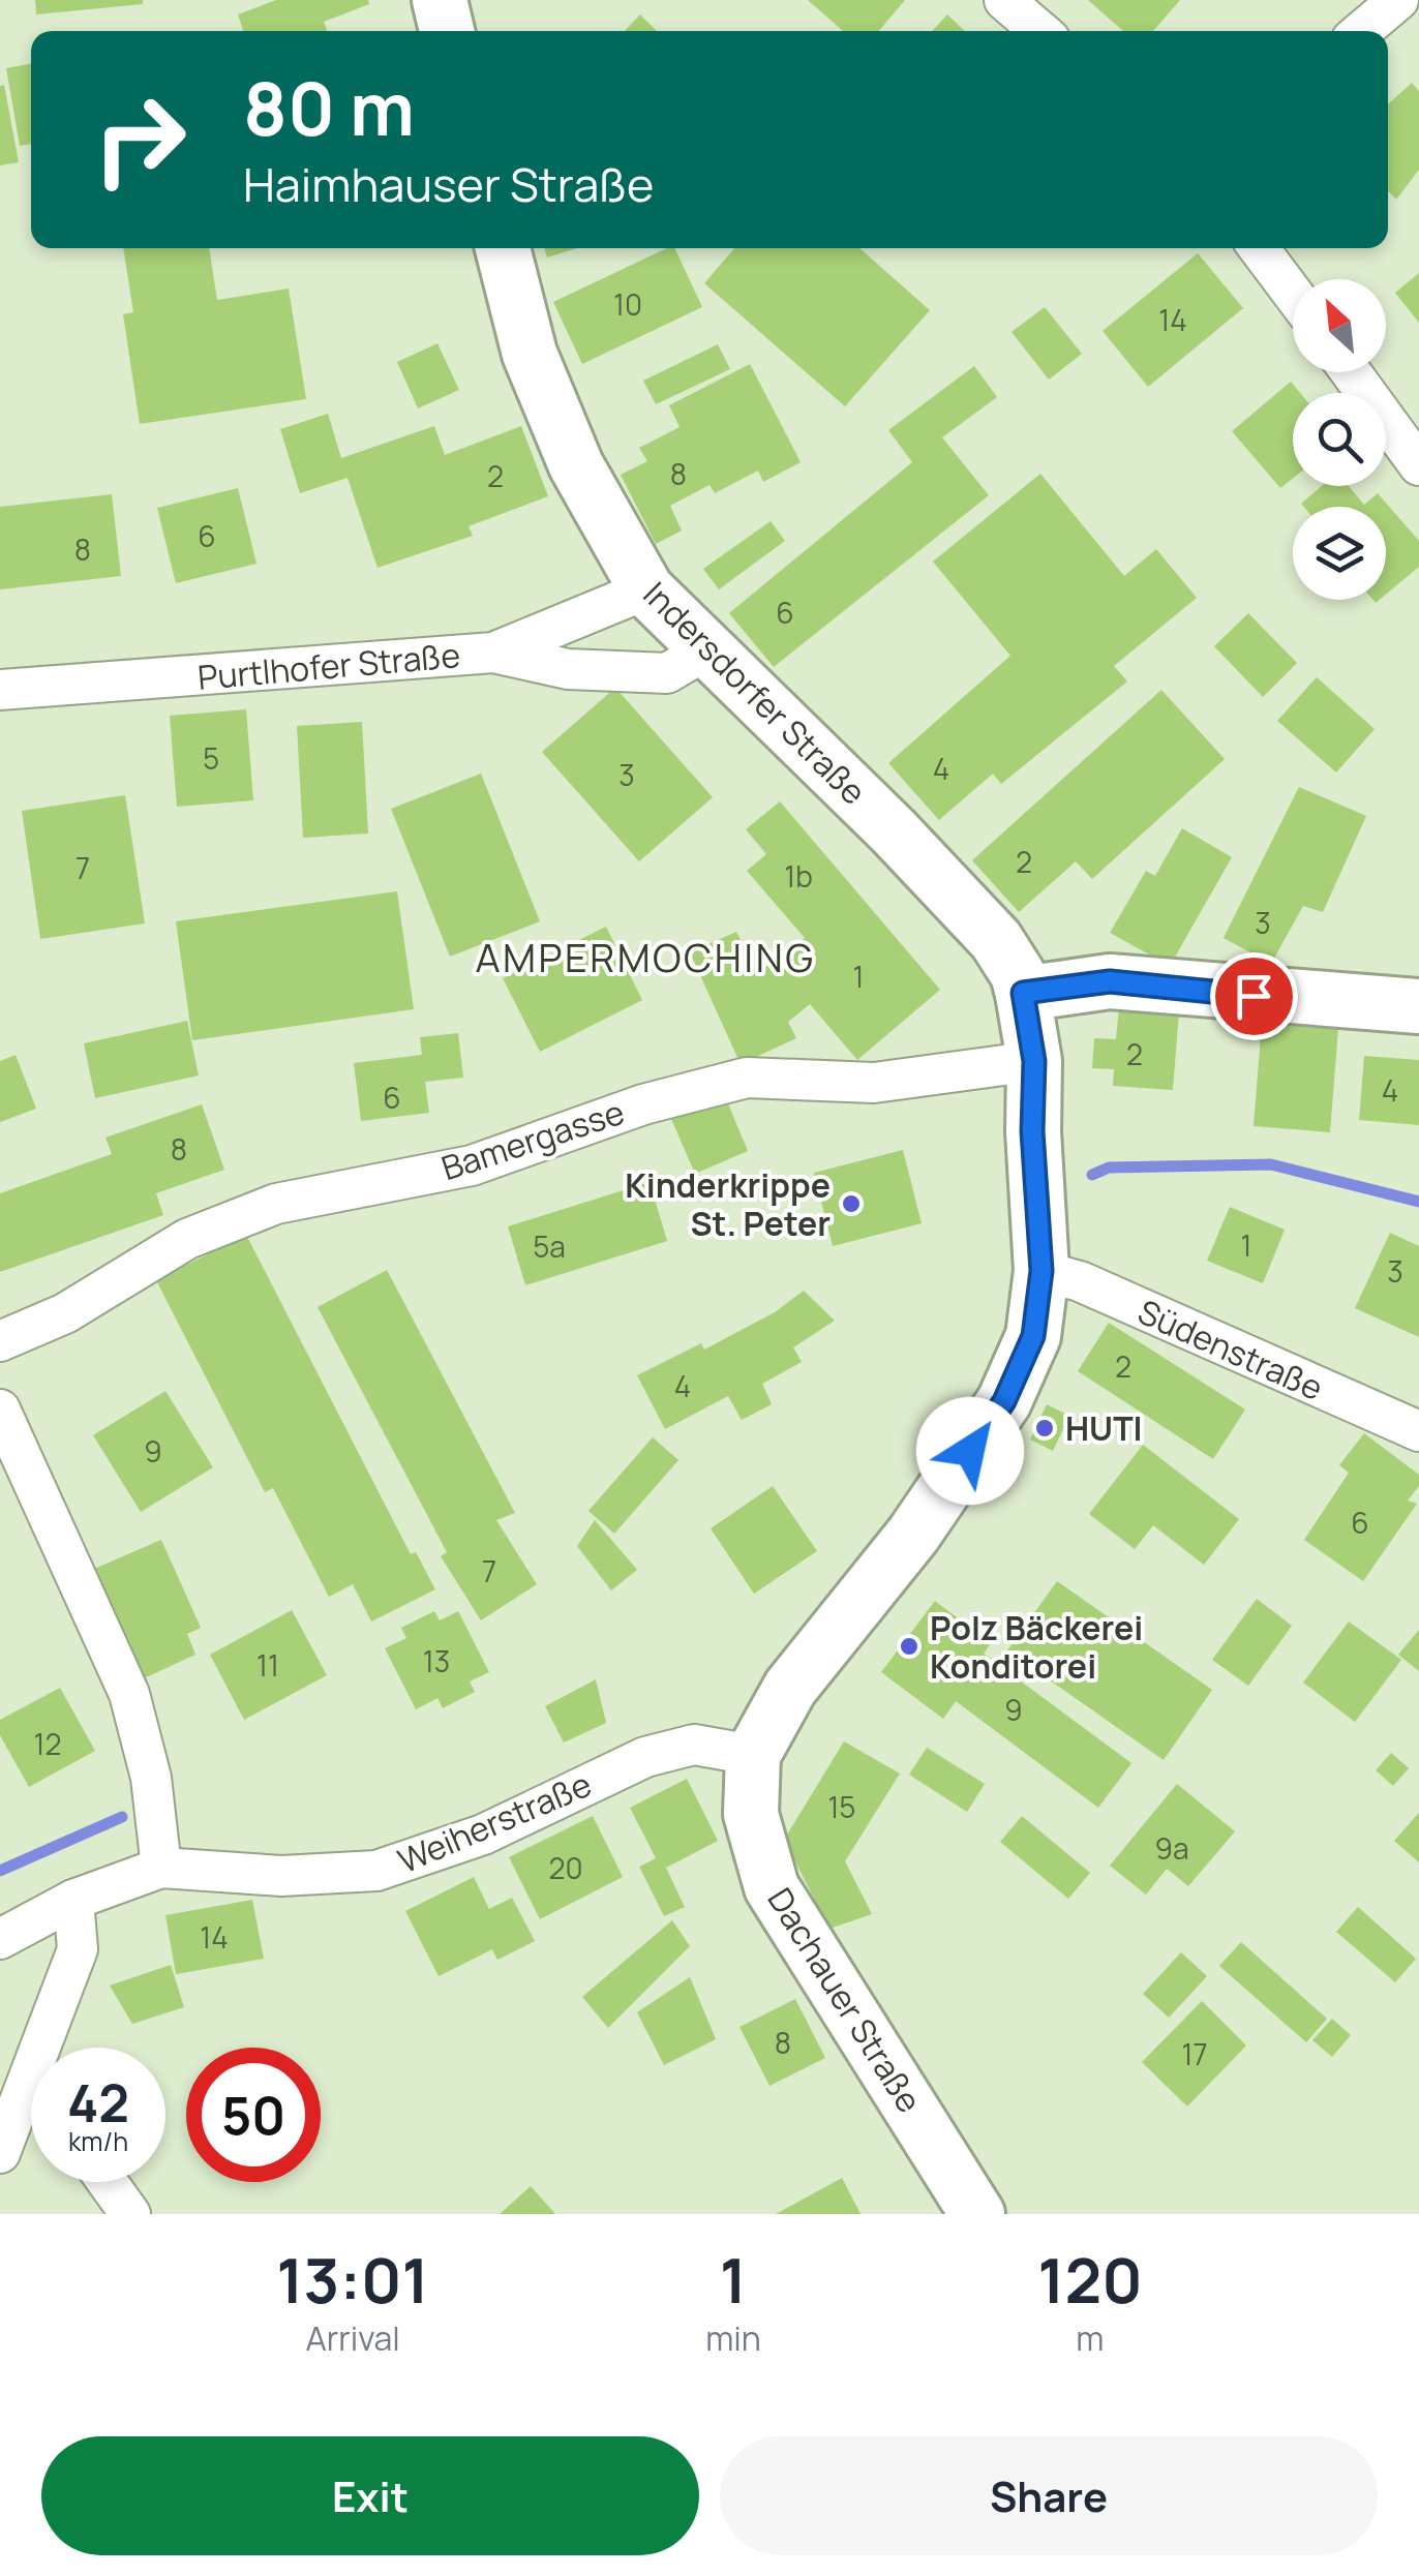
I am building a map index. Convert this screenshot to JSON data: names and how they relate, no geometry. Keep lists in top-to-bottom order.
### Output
{
  "streets": {
    "main road": ["Indersdorfer Straße", "Dachauer Straße"],
    "street": [
      "Purtlhofer Straße",
      "Bamergasse",
      "Südenstraße",
      "Weiherstraße"
    ]
  },
  "crossings": [
    ["Purtlhofer Straße", "Indersdorfer Straße"],
    ["Indersdorfer Straße", "Dachauer Straße"],
    ["Bamergasse", "Dachauer Straße"],
    ["Südenstraße", "Dachauer Straße"],
    ["Weiherstraße", "Dachauer Straße"]
  ],
  "districts": ["AMPERMOCHING"],
  "places": ["Kinderkrippe St. Peter", "HUTI", "Polz Bäckerei Konditorei"],
  "house_numbers": [
    "10",
    "14",
    "8",
    "2",
    "6",
    "8",
    "6",
    "5",
    "4",
    "3",
    "2",
    "7",
    "1b",
    "3",
    "1",
    "2",
    "4",
    "6",
    "8",
    "1",
    "5a",
    "3",
    "2",
    "4",
    "9",
    "6",
    "7",
    "13",
    "11",
    "9",
    "12",
    "15",
    "9a",
    "20",
    "14",
    "8",
    "17"
  ],
  "north": "top left",
  "page": {
    "turn": ["80 m", "Haimhauser Straße"],
    "speed": "42 km/h",
    "limit": "50",
    "eta": [
      "13:01",
      "Arrival",
      "1",
      "min",
      "120",
      "m"
    ],
    "buttons": ["Exit", "Share"]
  }
}
